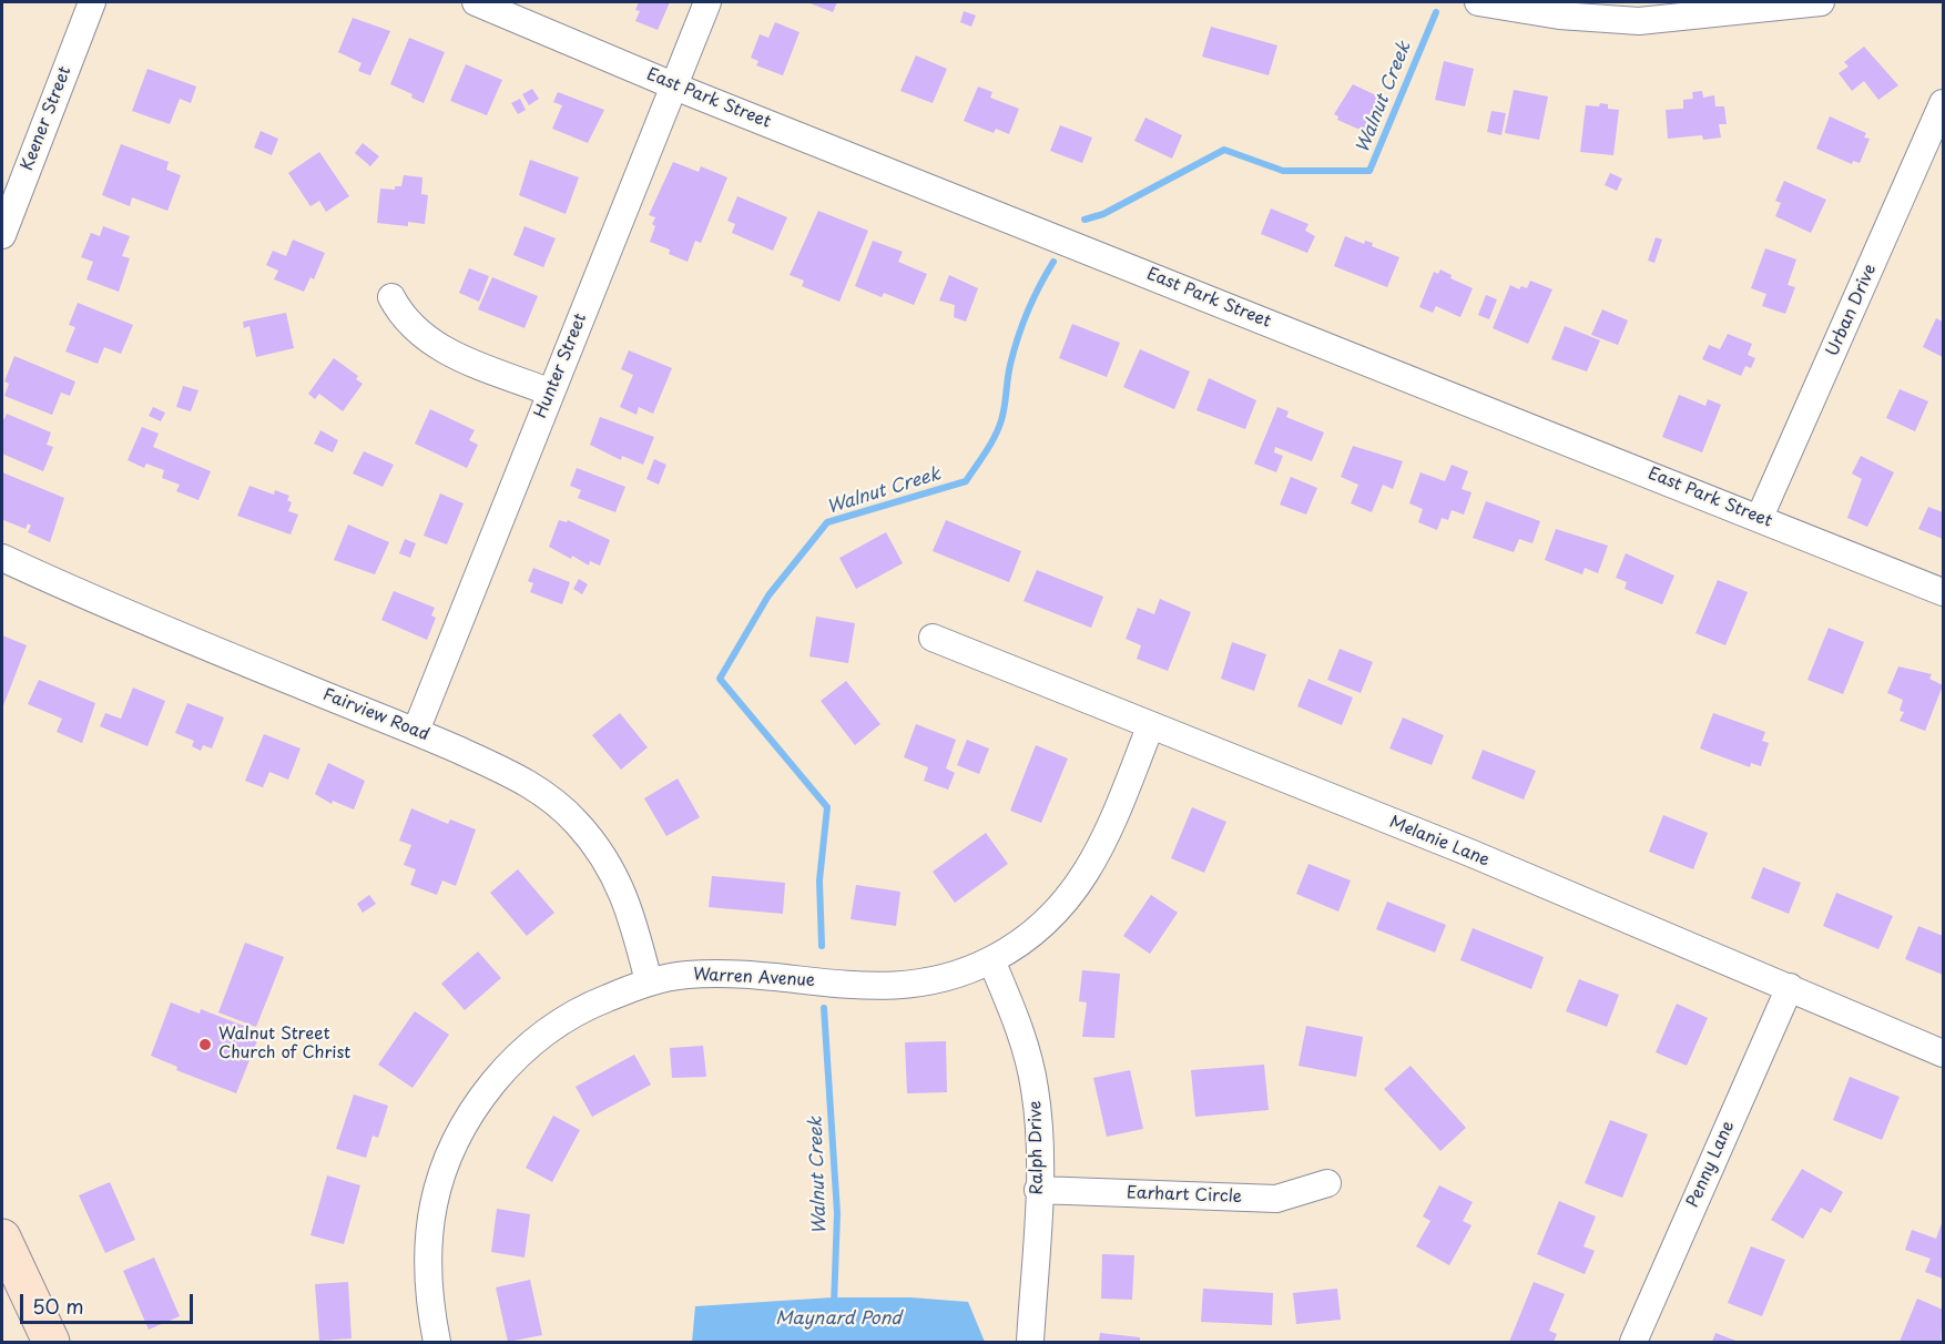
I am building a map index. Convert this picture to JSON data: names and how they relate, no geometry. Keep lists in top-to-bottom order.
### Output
{
  "streets": {
    "street": [
      "East Park Street",
      "Keener Street",
      "Urban Drive",
      "Hunter Street",
      "Fairview Road",
      "Melanie Lane",
      "Warren Avenue",
      "Ralph Drive",
      "Penny Lane",
      "Earhart Circle"
    ]
  },
  "crossings": [
    ["East Park Street", "Urban Drive"],
    ["East Park Street", "Hunter Street"],
    ["Hunter Street", "Fairview Road"],
    ["Fairview Road", "Warren Avenue"],
    ["Melanie Lane", "Warren Avenue"],
    ["Melanie Lane", "Penny Lane"],
    ["Warren Avenue", "Ralph Drive"],
    ["Ralph Drive", "Earhart Circle"]
  ],
  "water": ["Walnut Creek", "Maynard Pond"],
  "places": ["Walnut Street Church of Christ"],
  "scale_bar": "50 m"
}
